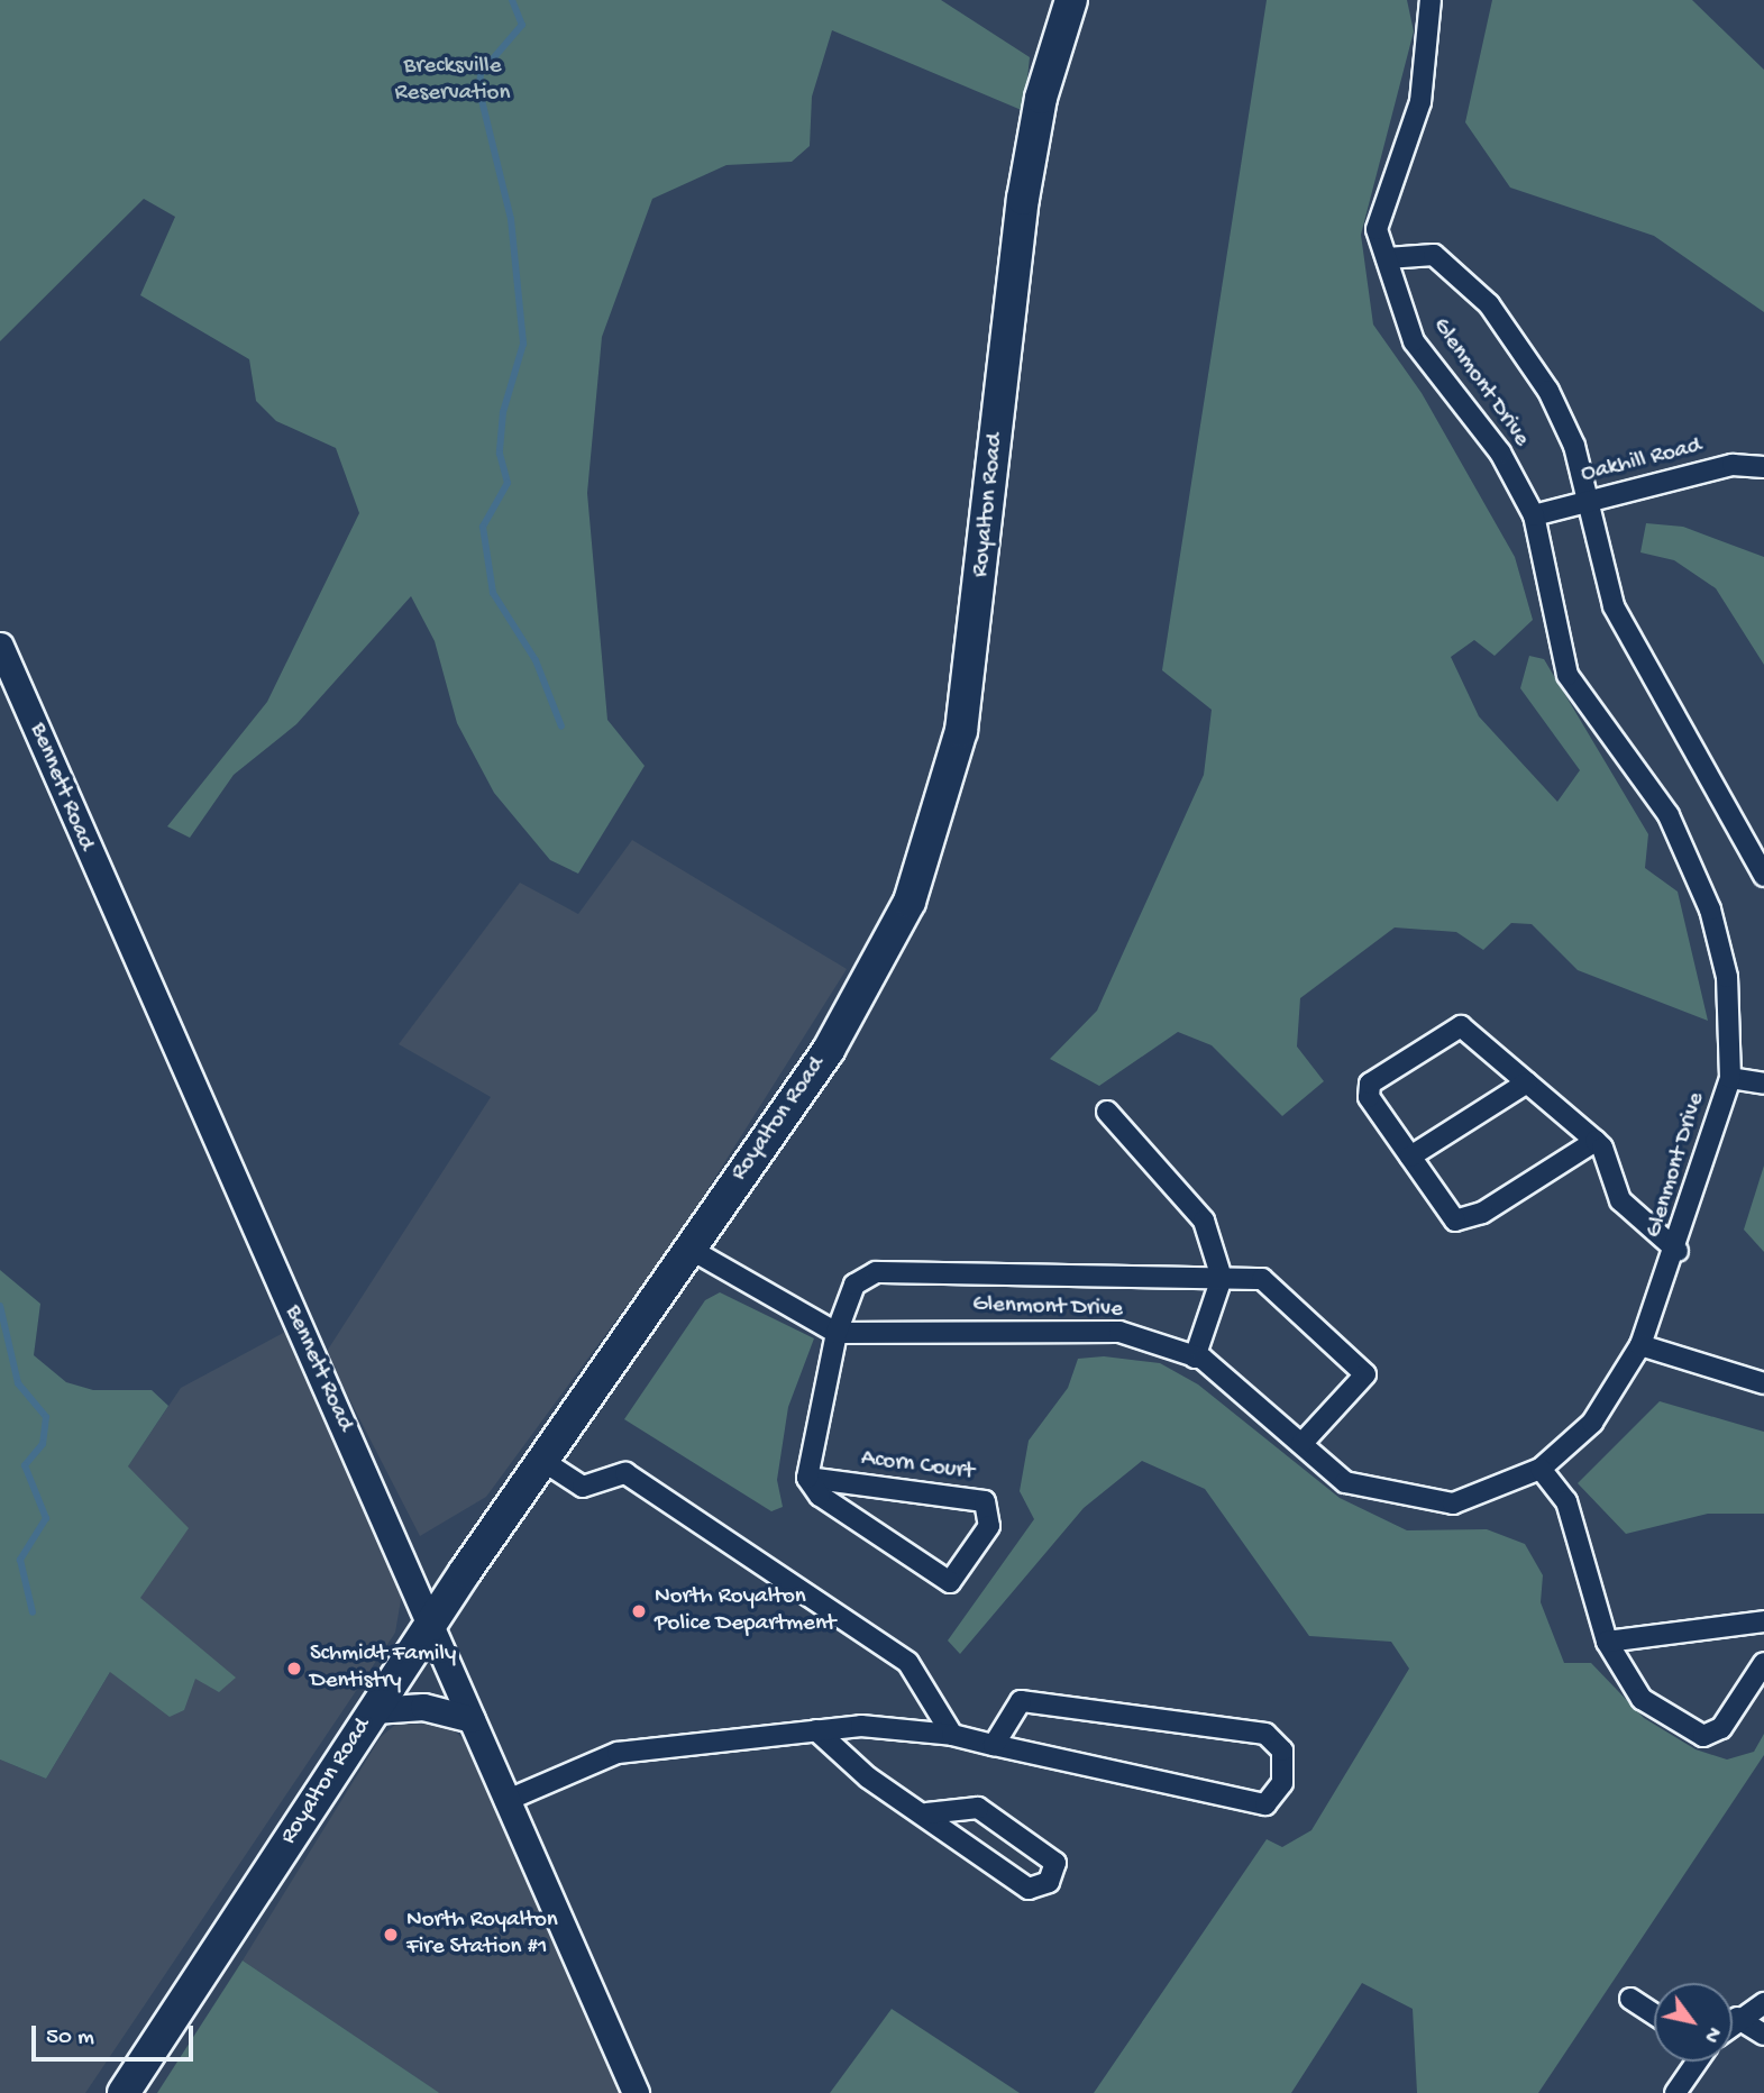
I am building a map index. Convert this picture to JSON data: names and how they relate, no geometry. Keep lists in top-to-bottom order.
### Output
{
  "streets": {
    "main road": ["Royalton Road"],
    "street": [
      "Glenmont Drive",
      "Oakhill Road",
      "Bennett Road",
      "Acorn Court"
    ]
  },
  "crossings": [
    ["Glenmont Drive", "Oakhill Road"],
    ["Royalton Road", "Bennett Road"]
  ],
  "parks": ["Brecksville Reservation"],
  "places": ["North Royalton Police Department", "Schmidt Family Dentistry", "North Royalton Fire Station #1"],
  "scale_bar": "50 m",
  "north": "bottom right"
}
